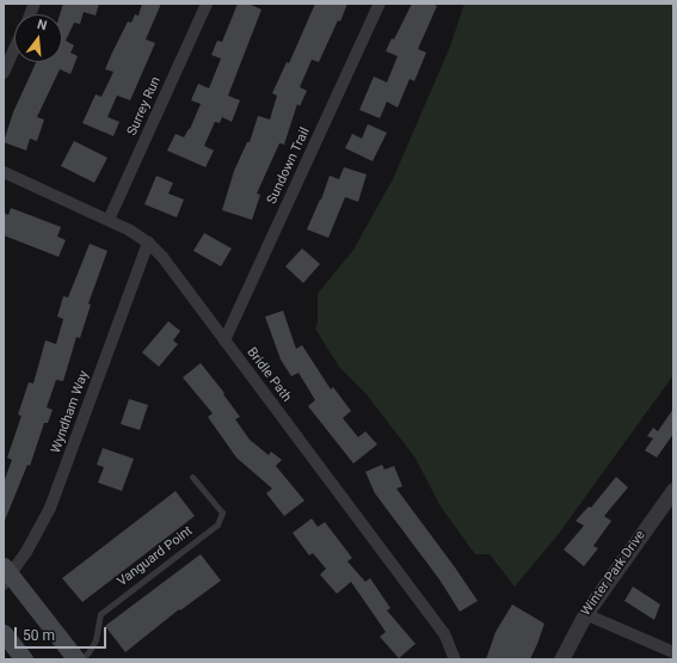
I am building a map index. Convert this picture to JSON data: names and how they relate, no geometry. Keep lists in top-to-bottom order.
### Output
{
  "streets": {
    "street": [
      "Surrey Run",
      "Sundown Trail",
      "Bridle Path",
      "Wyndham Way",
      "Winter Park Drive"
    ],
    "lane": ["Vanguard Point"]
  },
  "crossings": [
    ["Surrey Run", "Bridle Path"],
    ["Sundown Trail", "Bridle Path"],
    ["Bridle Path", "Wyndham Way"]
  ],
  "scale_bar": "50 m",
  "north": "top"
}
